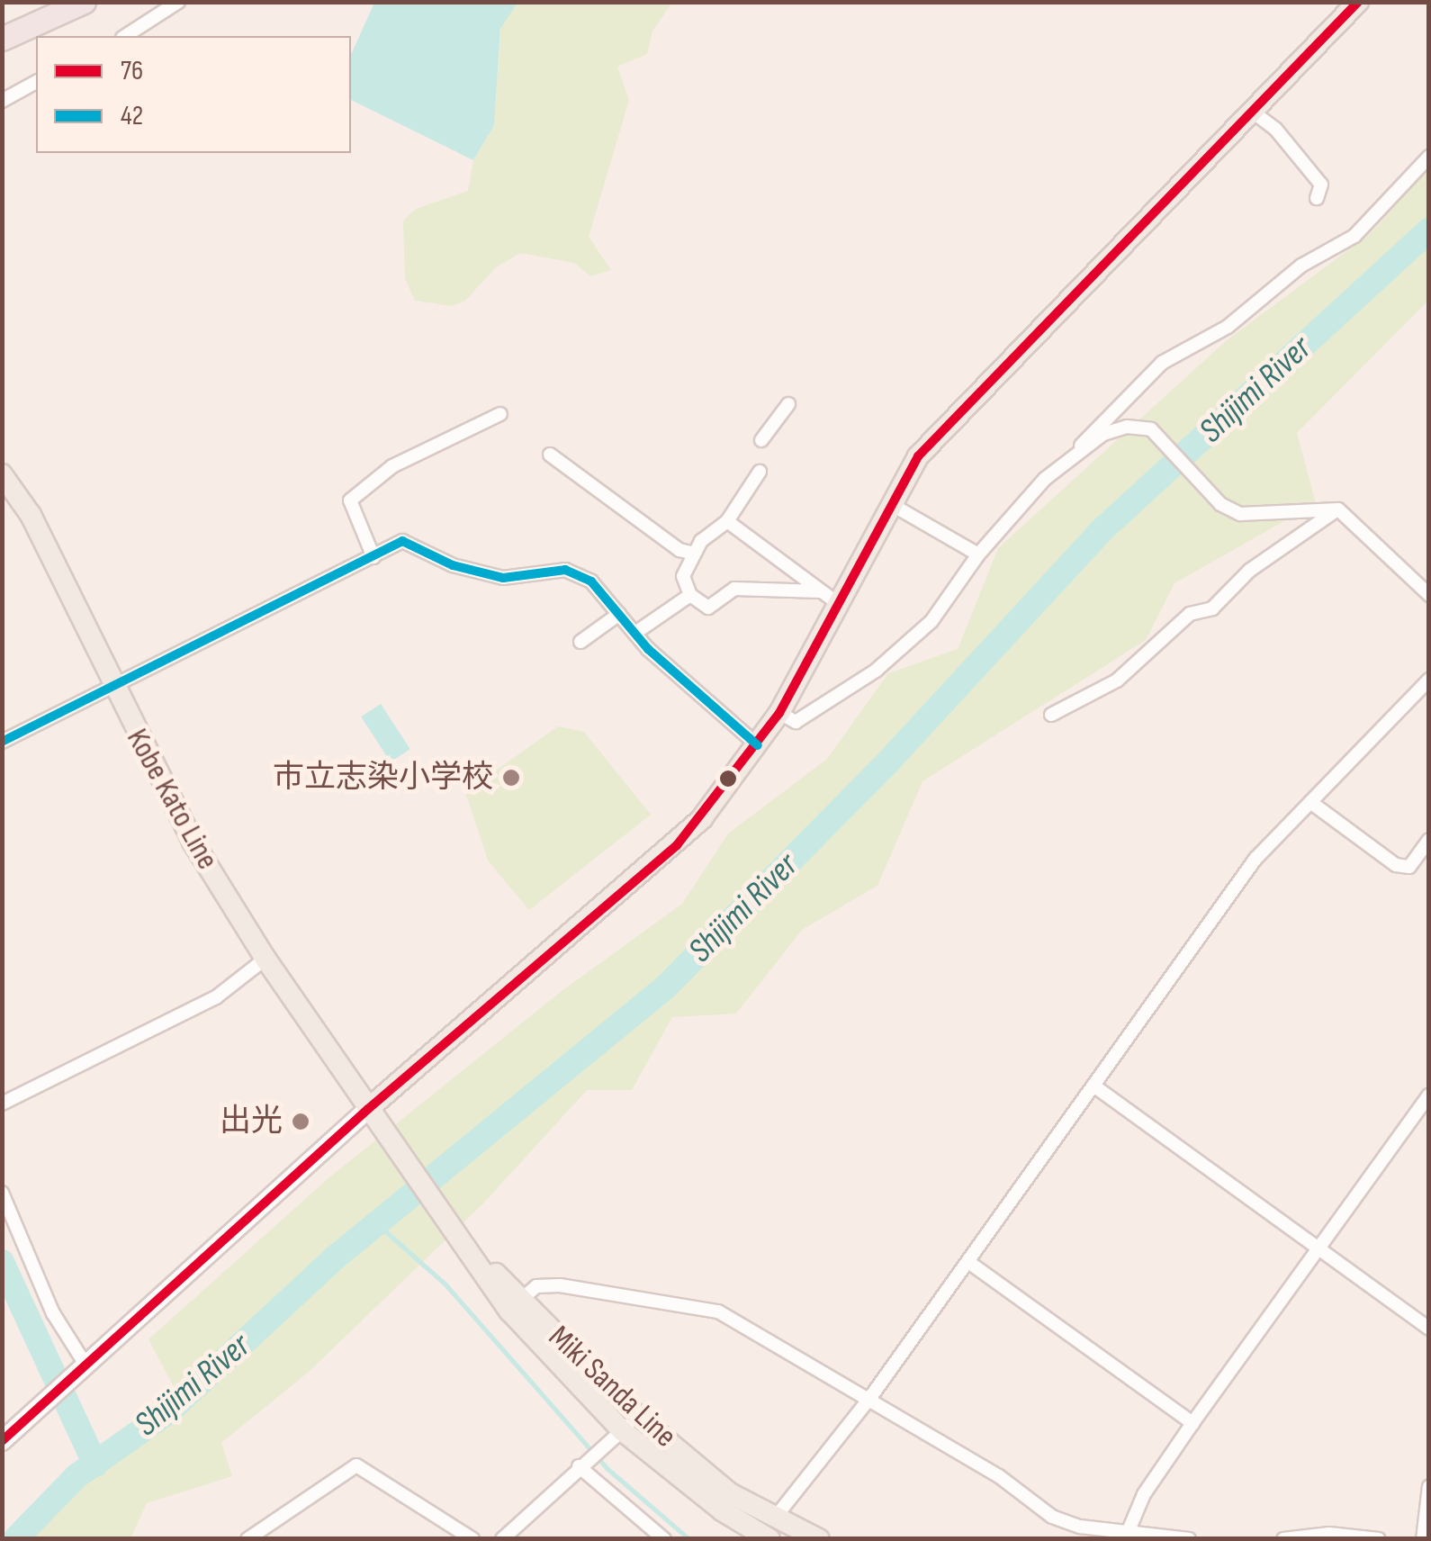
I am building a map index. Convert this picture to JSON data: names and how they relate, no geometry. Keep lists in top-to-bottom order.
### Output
{
  "streets": {
    "main road": ["Kobe Kato Line", "Miki Sanda Line"]
  },
  "crossings": [
    ["Kobe Kato Line", "Miki Sanda Line"]
  ],
  "water": ["Shijimi River"],
  "places": ["市立志染小学校", "出光"],
  "lines": ["transit line 76", "transit line 42"],
  "legend": ["76", "42"]
}
